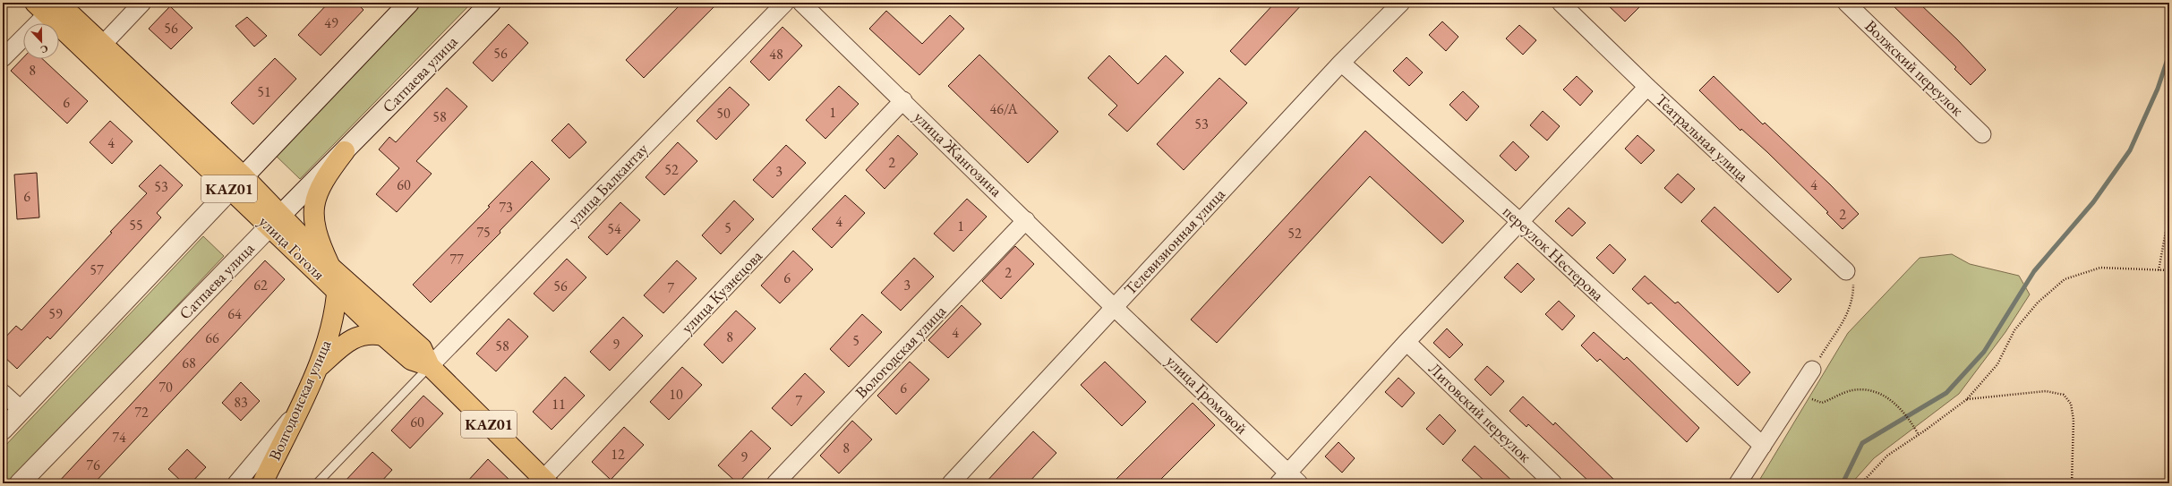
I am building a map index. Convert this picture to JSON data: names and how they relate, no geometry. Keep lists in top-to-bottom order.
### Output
{
  "streets": {
    "main road": ["KАZ01", "улица Гоголя", "Волгодонская улица"],
    "street": [
      "Волжский переулок",
      "Сатпаева улица",
      "Театральная улица",
      "улица Жангозина",
      "улица Балкантау",
      "Телевизионная улица",
      "переулок Нестерова",
      "улица Кузнецова",
      "Вологодская улица",
      "улица Громовой",
      "Литовский переулок"
    ]
  },
  "crossings": [
    ["Сатпаева улица", "улица Гоголя"],
    ["улица Жангозина", "Телевизионная улица"],
    ["улица Жангозина", "улица Кузнецова"],
    ["улица Жангозина", "Вологодская улица"],
    ["улица Жангозина", "улица Громовой"],
    ["улица Балкантау", "улица Гоголя"],
    ["Телевизионная улица", "переулок Нестерова"],
    ["Телевизионная улица", "улица Громовой"],
    ["улица Гоголя", "улица Кузнецова"],
    ["улица Гоголя", "Волгодонская улица"]
  ],
  "house_numbers": [
    "49",
    "56",
    "56",
    "48",
    "8",
    "51",
    "6",
    "46/А",
    "1",
    "50",
    "58",
    "53",
    "4",
    "2",
    "52",
    "3",
    "60",
    "4",
    "53",
    "6",
    "73",
    "2",
    "4",
    "55",
    "1",
    "5",
    "54",
    "75",
    "52",
    "77",
    "57",
    "2",
    "6",
    "62",
    "3",
    "56",
    "7",
    "59",
    "64",
    "4",
    "8",
    "66",
    "5",
    "9",
    "58",
    "68",
    "70",
    "6",
    "10",
    "7",
    "83",
    "11",
    "72",
    "60",
    "74",
    "8",
    "12",
    "9",
    "76"
  ],
  "north": "bottom"
}
